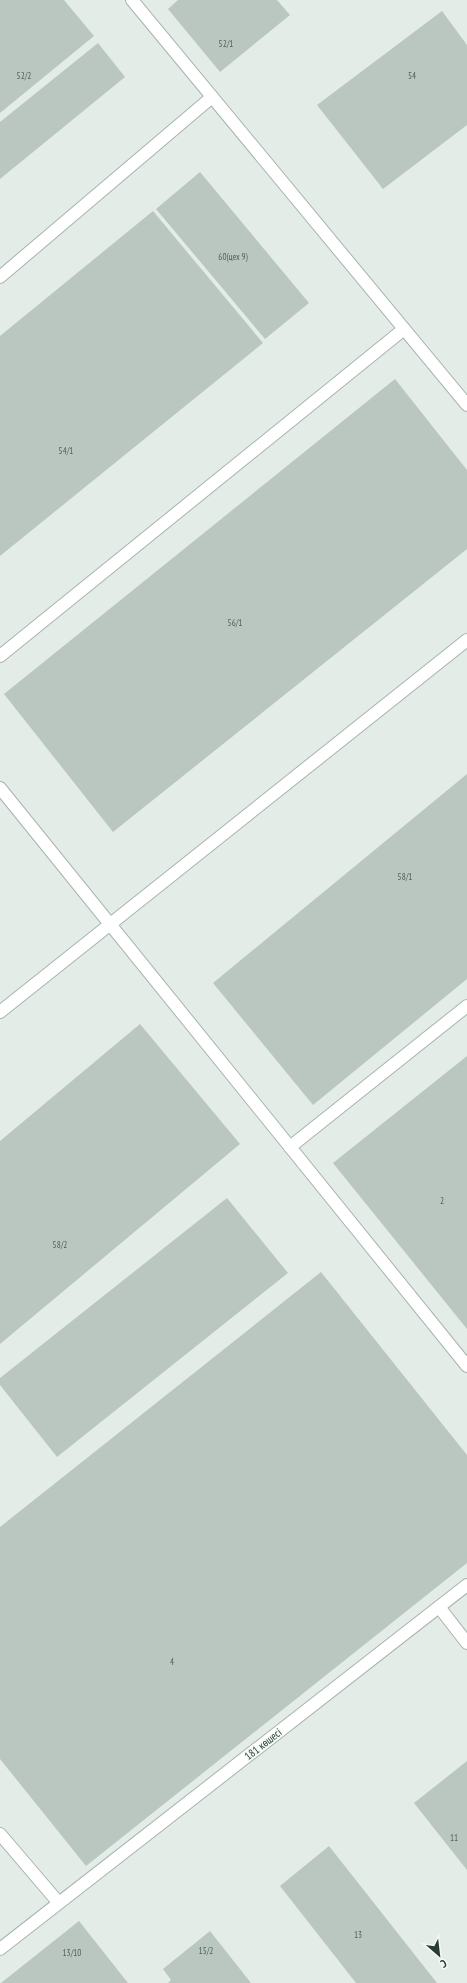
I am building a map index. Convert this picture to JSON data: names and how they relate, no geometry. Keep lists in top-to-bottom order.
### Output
{
  "streets": {
    "street": ["181 көшесі"]
  },
  "house_numbers": [
    "52/1",
    "52/2",
    "54",
    "60(цех 9)",
    "54/1",
    "56/1",
    "58/1",
    "2",
    "58/2",
    "4",
    "11",
    "13",
    "15/2",
    "13/10"
  ],
  "north": "bottom right"
}
